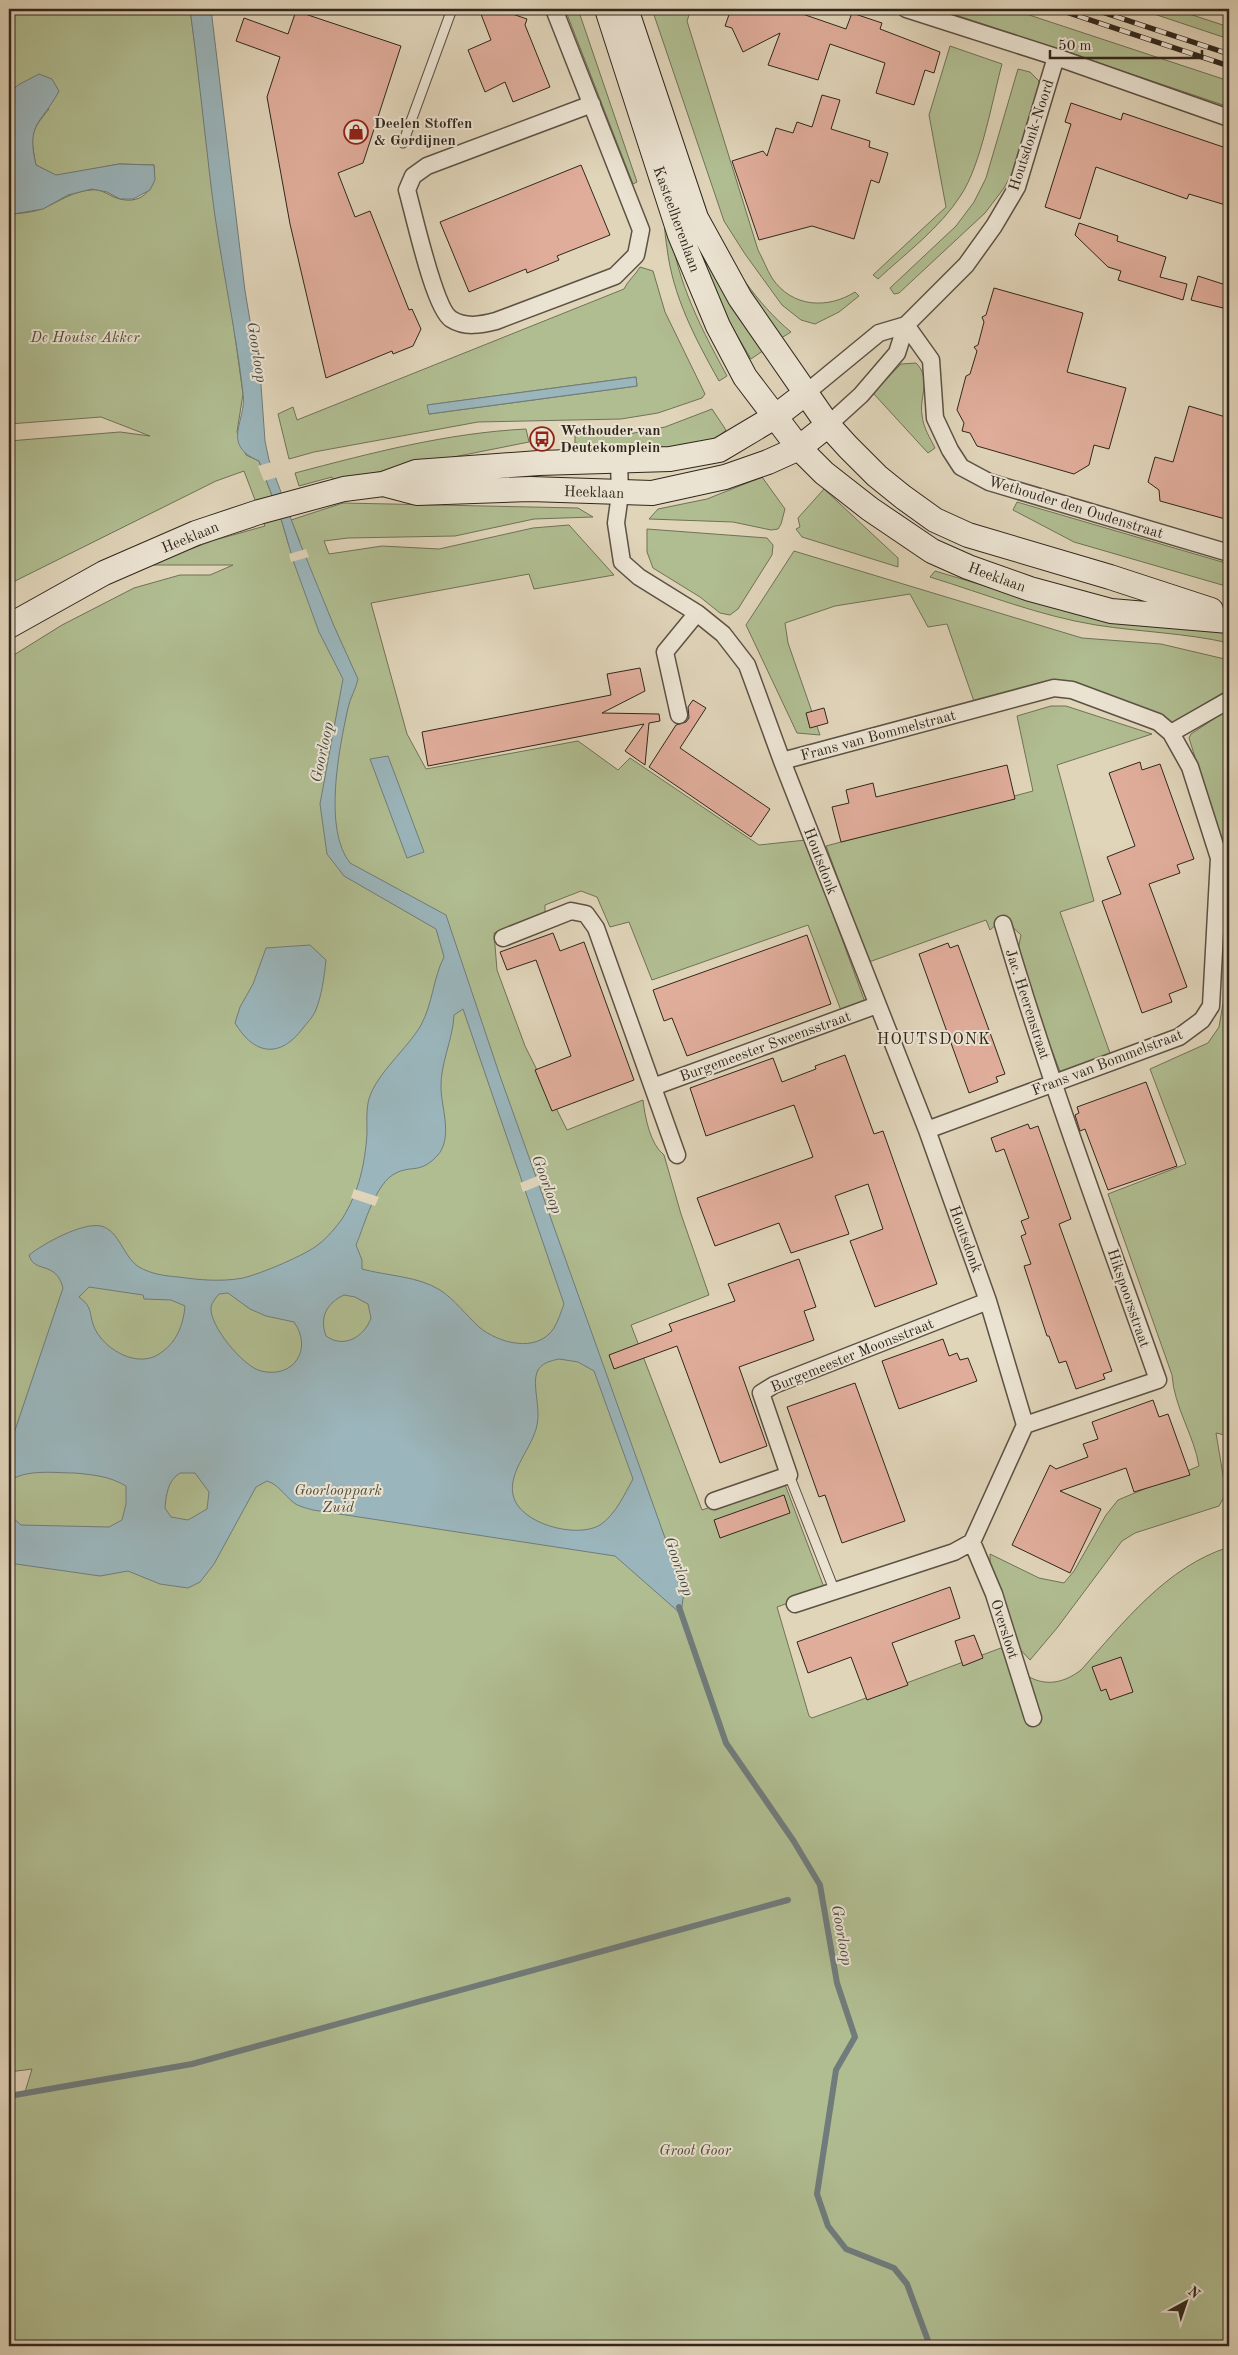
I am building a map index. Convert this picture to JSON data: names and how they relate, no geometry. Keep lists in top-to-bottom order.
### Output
{
  "streets": {
    "main road": ["Kasteelherenlaan", "Heeklaan"],
    "street": [
      "Houtsdonk-Noord",
      "Wethouder den Oudenstraat",
      "Frans van Bommelstraat",
      "Houtsdonk",
      "Jac. Heerenstraat",
      "Burgemeester Sweensstraat",
      "Hikspoorsstraat",
      "Burgemeester Moonsstraat",
      "Oversloot"
    ]
  },
  "crossings": [
    ["Houtsdonk-Noord", "Kasteelherenlaan"],
    ["Houtsdonk-Noord", "Heeklaan"],
    ["Houtsdonk-Noord", "Wethouder den Oudenstraat"],
    ["Kasteelherenlaan", "Heeklaan"],
    ["Frans van Bommelstraat", "Houtsdonk"],
    ["Frans van Bommelstraat", "Jac. Heerenstraat"],
    ["Frans van Bommelstraat", "Hikspoorsstraat"],
    ["Houtsdonk", "Burgemeester Sweensstraat"],
    ["Houtsdonk", "Hikspoorsstraat"],
    ["Houtsdonk", "Burgemeester Moonsstraat"],
    ["Jac. Heerenstraat", "Hikspoorsstraat"]
  ],
  "districts": ["HOUTSDONK"],
  "water": ["Goorloop"],
  "parks": ["De Houtse Akker", "Goorlooppark Zuid", "Groot Goor"],
  "places": {
    "shop": ["Deelen Stoffen & Gordijnen"],
    "bus stop": ["Wethouder van Deutekomplein"]
  },
  "scale_bar": "50 m",
  "north": "top right"
}
